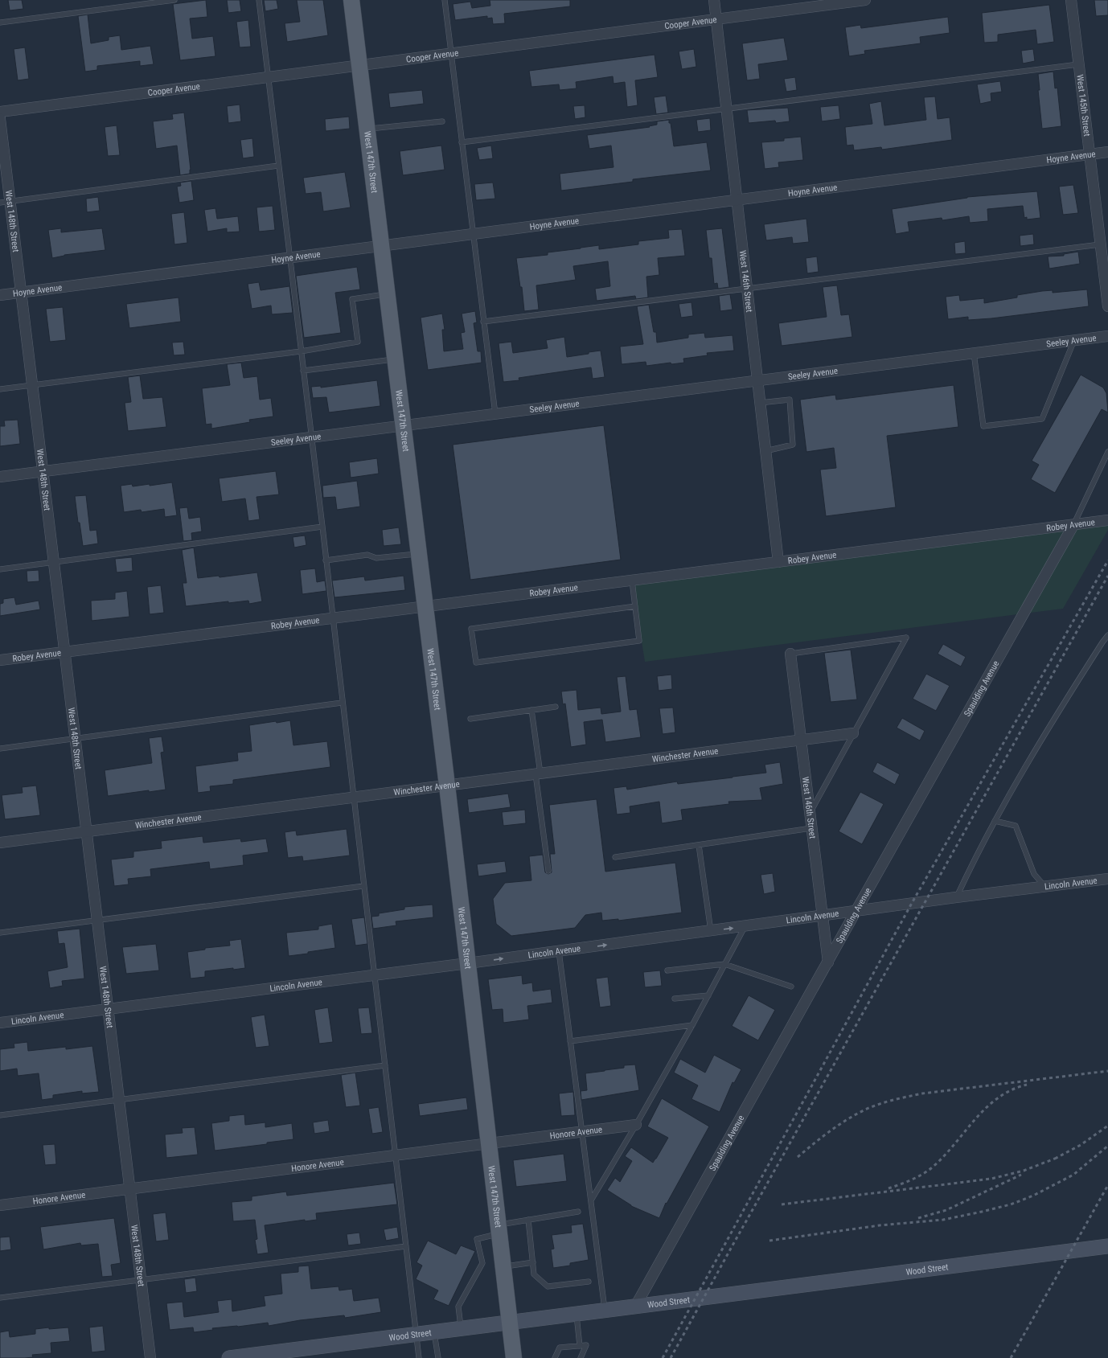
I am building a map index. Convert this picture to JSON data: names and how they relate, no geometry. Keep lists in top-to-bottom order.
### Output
{
  "streets": {
    "main road": ["West 147th Street", "Wood Street"],
    "street": [
      "Cooper Avenue",
      "West 145th Street",
      "Hoyne Avenue",
      "West 148th Street",
      "West 146th Street",
      "Seeley Avenue",
      "Robey Avenue",
      "Spaulding Avenue",
      "Winchester Avenue",
      "Lincoln Avenue",
      "Honore Avenue"
    ]
  },
  "crossings": [
    ["Cooper Avenue", "West 147th Street"],
    ["Cooper Avenue", "West 146th Street"],
    ["West 145th Street", "Hoyne Avenue"],
    ["Hoyne Avenue", "West 147th Street"],
    ["Hoyne Avenue", "West 148th Street"],
    ["Hoyne Avenue", "West 146th Street"],
    ["West 147th Street", "Seeley Avenue"],
    ["West 147th Street", "Robey Avenue"],
    ["West 147th Street", "Winchester Avenue"],
    ["West 147th Street", "Lincoln Avenue"],
    ["West 147th Street", "Honore Avenue"],
    ["West 147th Street", "Wood Street"],
    ["West 148th Street", "Seeley Avenue"],
    ["West 148th Street", "Robey Avenue"],
    ["West 148th Street", "Winchester Avenue"],
    ["West 148th Street", "Lincoln Avenue"],
    ["West 148th Street", "Honore Avenue"],
    ["West 146th Street", "Seeley Avenue"],
    ["West 146th Street", "Robey Avenue"],
    ["West 146th Street", "Spaulding Avenue"],
    ["West 146th Street", "Winchester Avenue"],
    ["West 146th Street", "Lincoln Avenue"],
    ["Robey Avenue", "Spaulding Avenue"],
    ["Spaulding Avenue", "Lincoln Avenue"],
    ["Spaulding Avenue", "Wood Street"]
  ]
}
